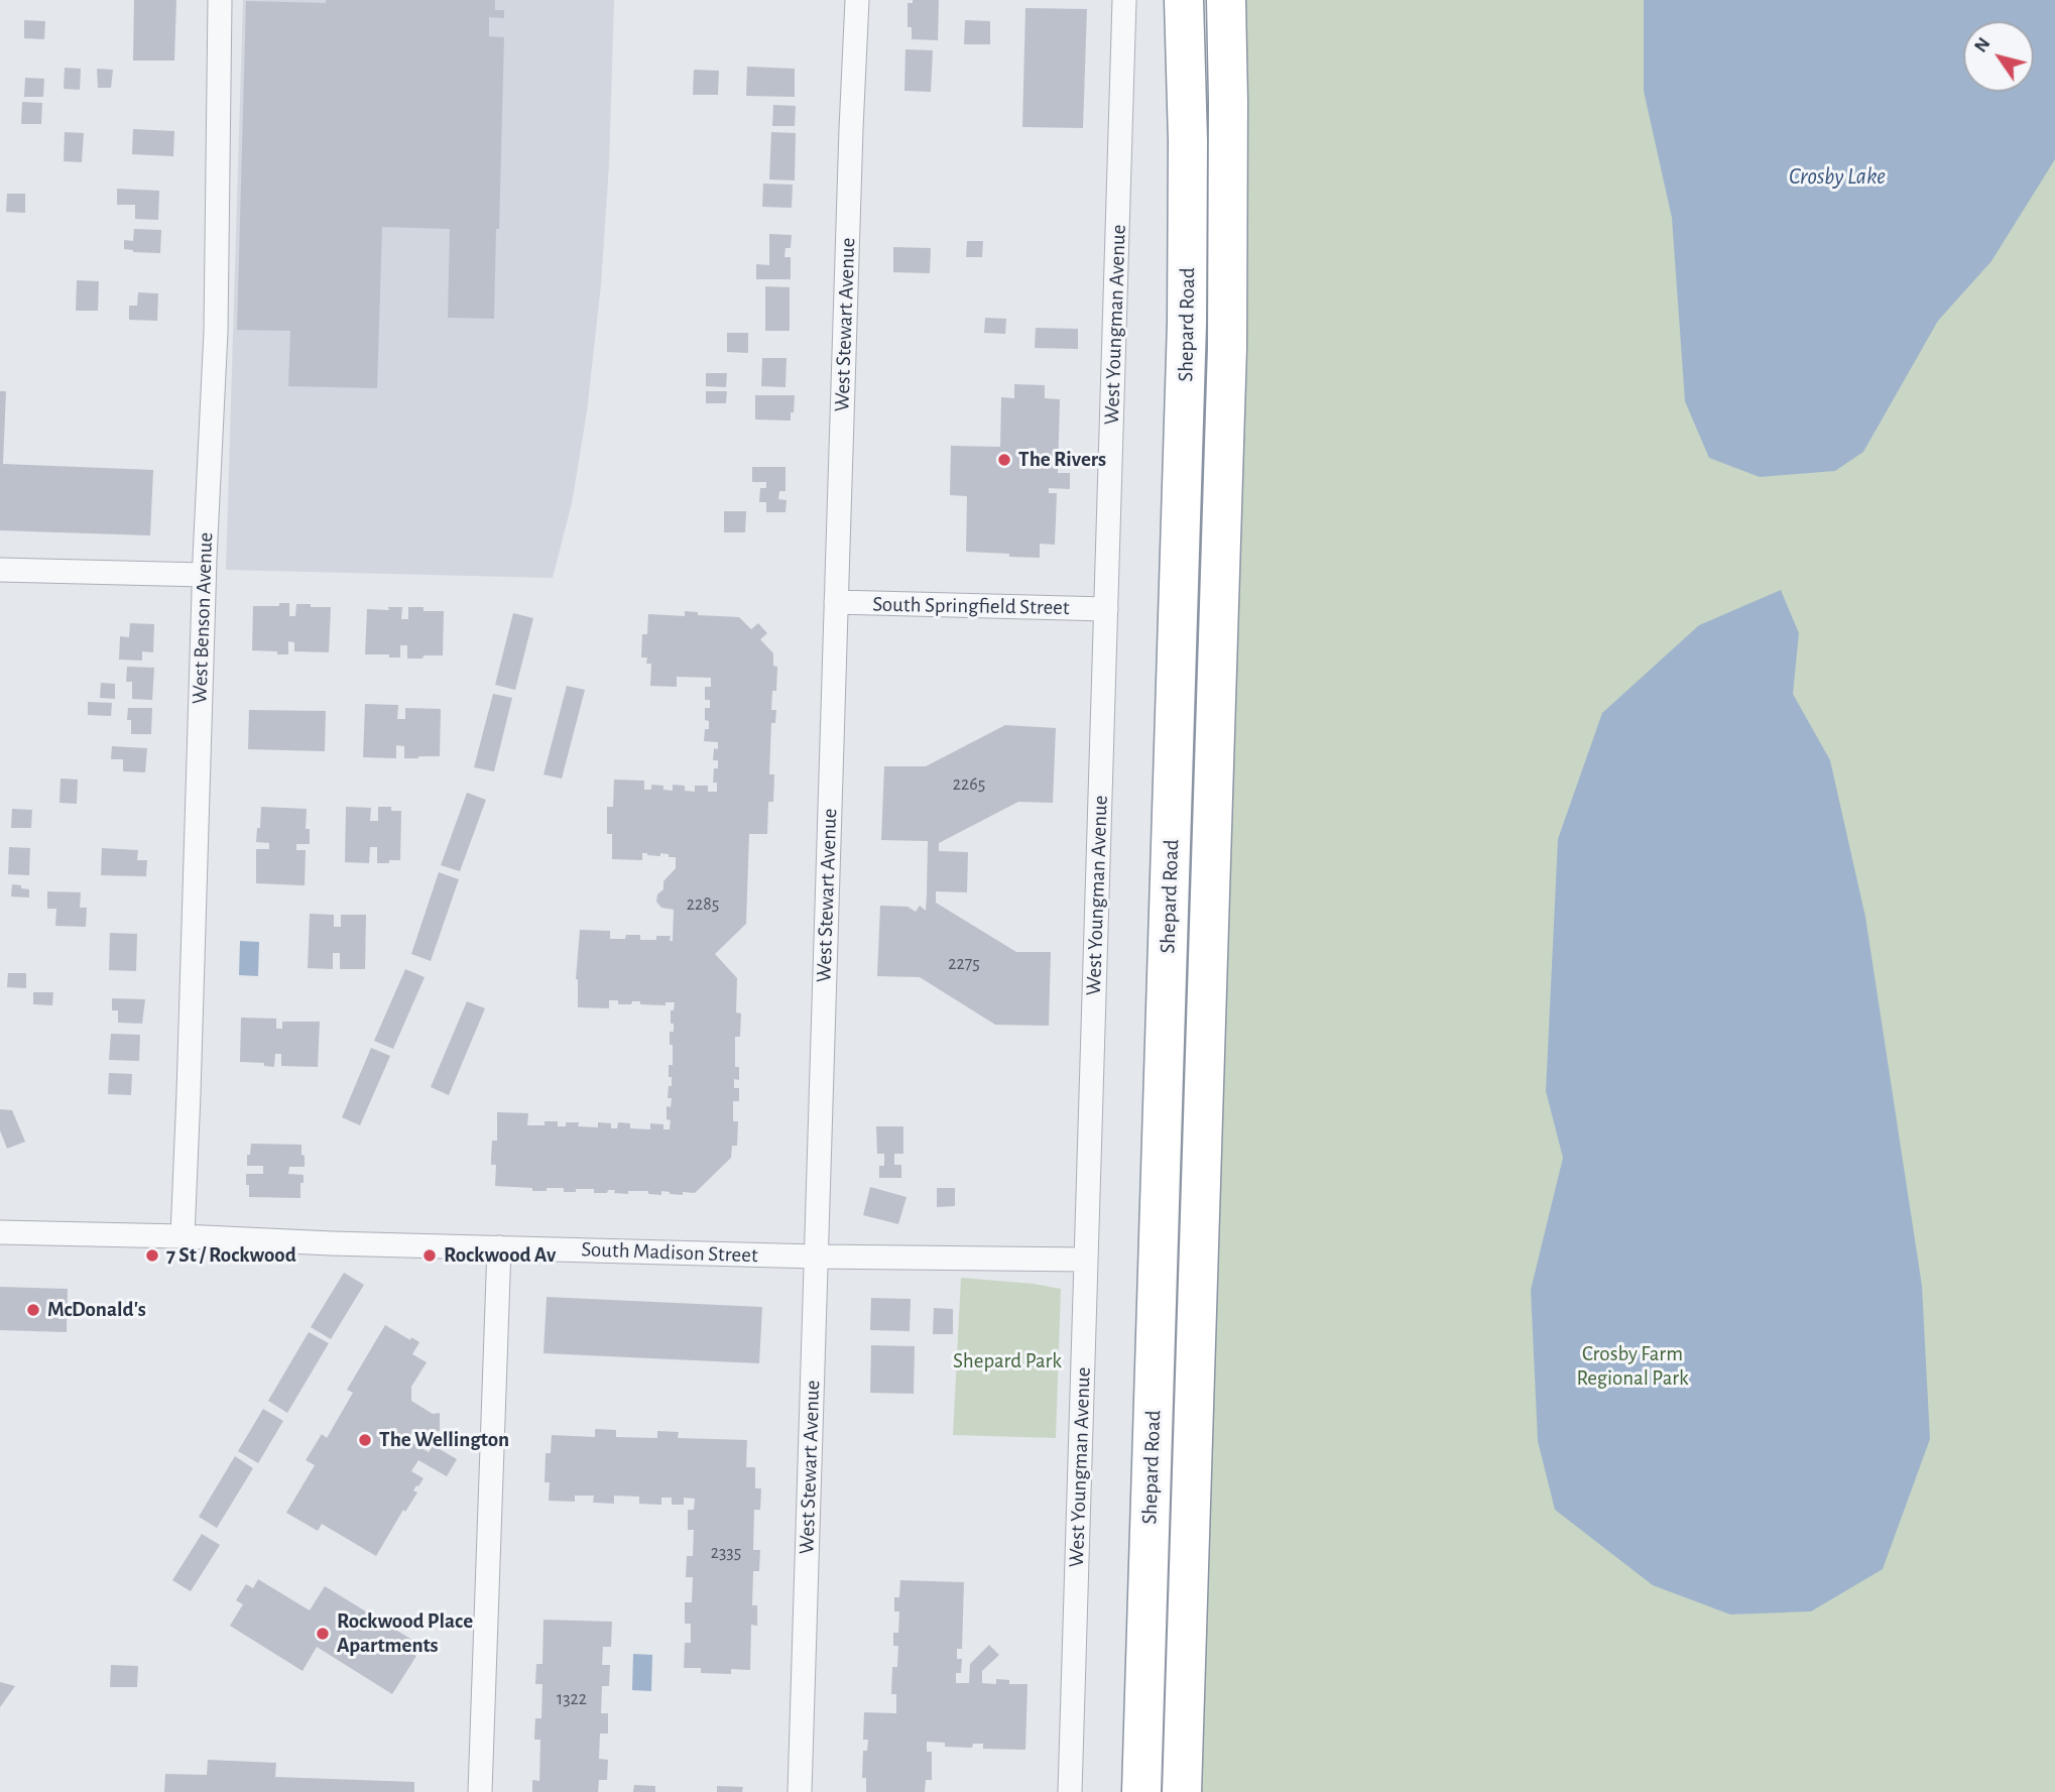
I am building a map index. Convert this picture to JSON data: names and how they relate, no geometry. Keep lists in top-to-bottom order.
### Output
{
  "streets": {
    "highway": ["Shepard Road"],
    "street": [
      "West Stewart Avenue",
      "West Youngman Avenue",
      "South Springfield Street",
      "West Benson Avenue",
      "South Madison Street"
    ]
  },
  "crossings": [
    ["West Stewart Avenue", "South Springfield Street"],
    ["West Stewart Avenue", "South Madison Street"],
    ["West Youngman Avenue", "South Springfield Street"],
    ["West Youngman Avenue", "South Madison Street"],
    ["West Benson Avenue", "South Madison Street"]
  ],
  "water": ["Crosby Lake"],
  "parks": ["Crosby Farm Regional Park", "Shepard Park"],
  "places": [
    "The Rivers",
    "7 St / Rockwood",
    "Rockwood Av",
    "McDonald's",
    "The Wellington",
    "Rockwood Place Apartments"
  ],
  "house_numbers": [
    "2265",
    "2285",
    "2275",
    "2335",
    "1322"
  ],
  "north": "top left"
}
